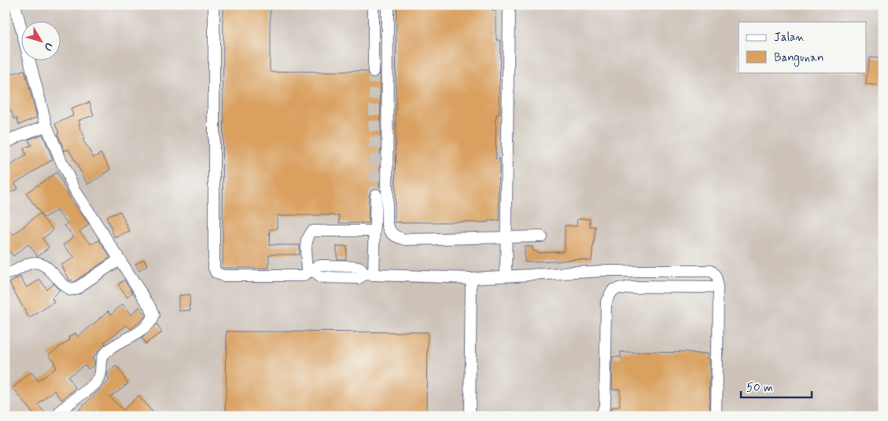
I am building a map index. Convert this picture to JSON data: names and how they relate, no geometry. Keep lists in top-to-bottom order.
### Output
{
  "legend": ["Jalan", "Bangunan"],
  "scale_bar": "50 m",
  "north": "bottom right"
}
